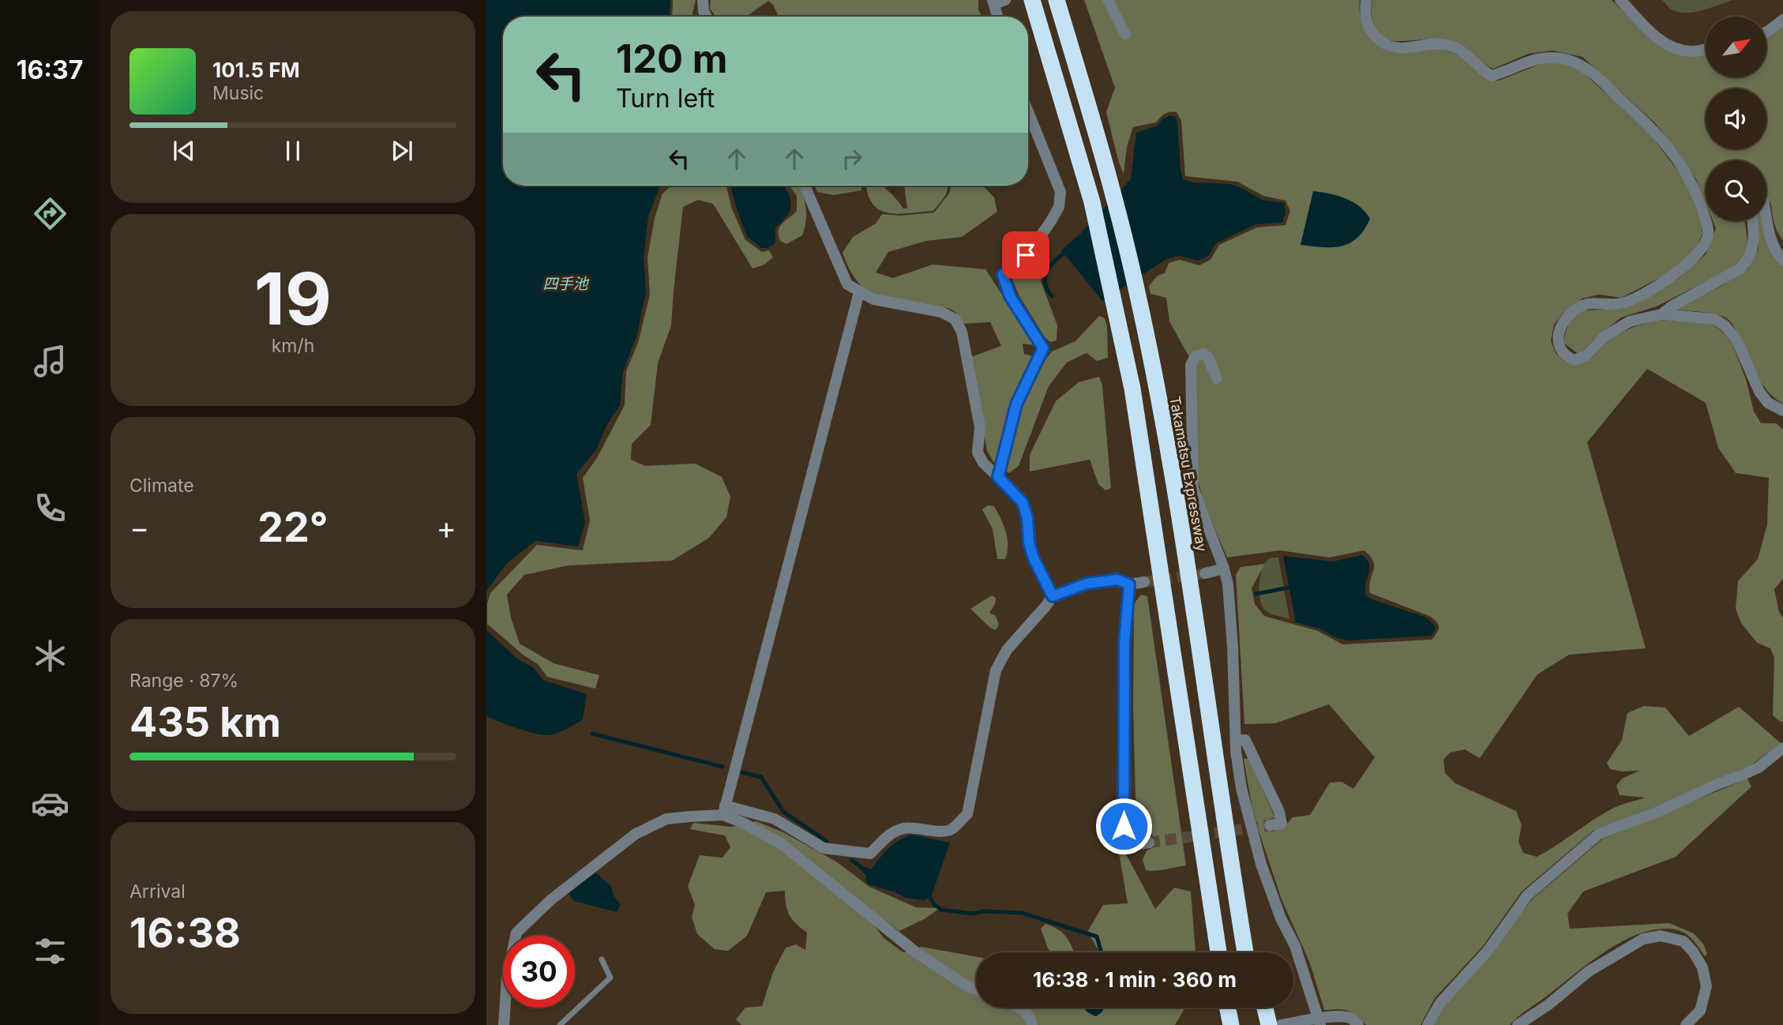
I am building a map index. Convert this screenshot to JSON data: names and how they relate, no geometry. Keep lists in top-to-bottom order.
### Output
{
  "streets": {
    "highway": ["Takamatsu Expressway"]
  },
  "water": ["四手池"],
  "north": "top right",
  "page": {
    "tabs": "16:37",
    "turn": ["120 m", "Turn left"],
    "song": ["101.5 FM", "Music"],
    "tile": [
      ["19", "km/h"],
      "Climate",
      ["Range · 87%", "435 km"],
      ["Arrival", "16:38"]
    ],
    "heat": ["−", "22°", "+"],
    "limit": "30",
    "trip": "16:38 · 1 min · 360 m"
  }
}
